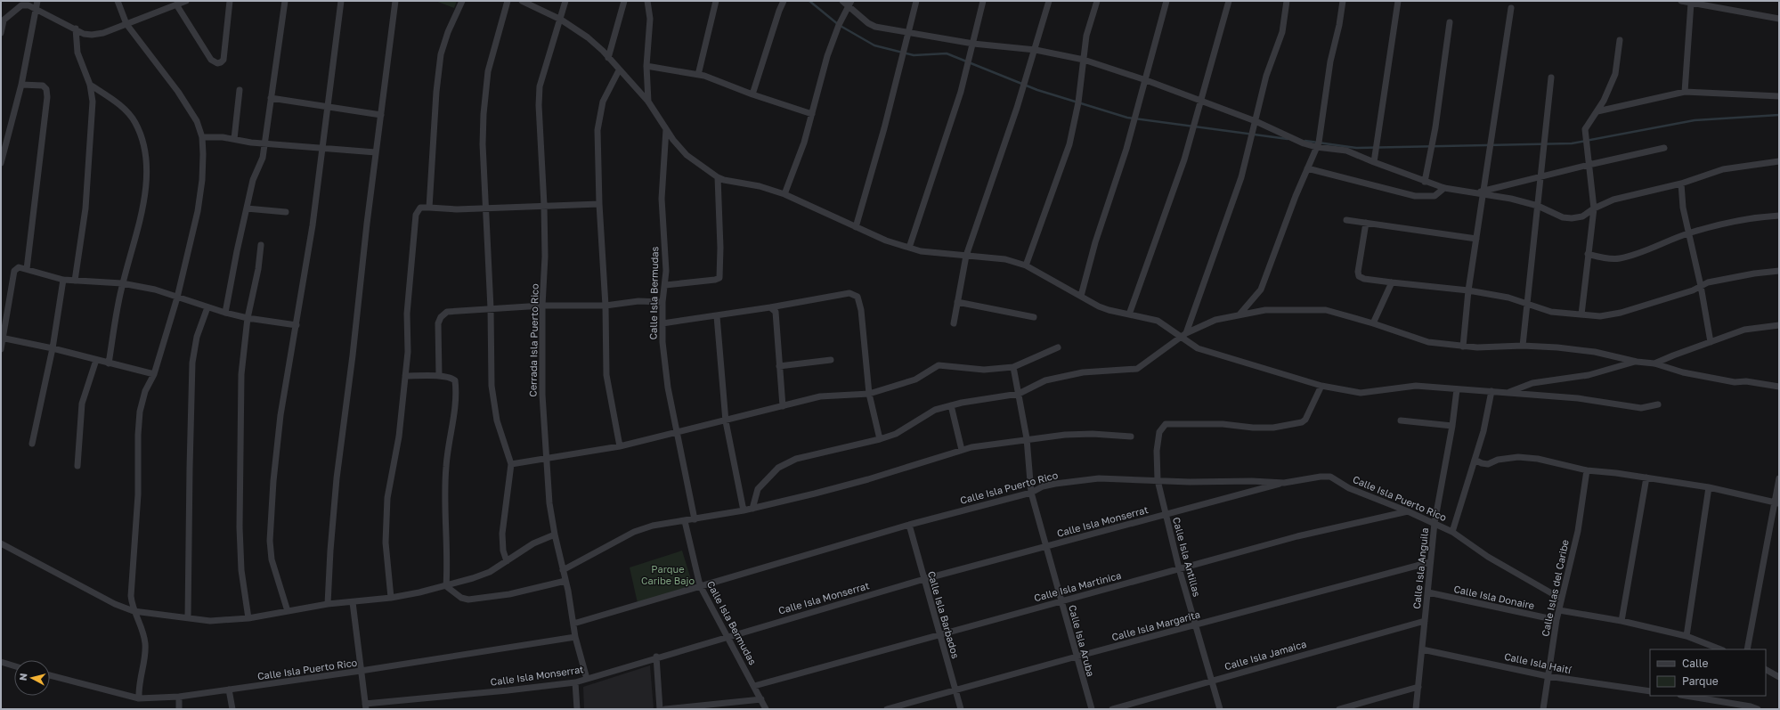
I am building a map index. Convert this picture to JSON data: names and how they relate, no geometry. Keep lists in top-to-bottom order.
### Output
{
  "streets": {
    "street": [
      "Calle Isla Bermudas",
      "Cerrada Isla Puerto Rico",
      "Calle Isla Puerto Rico",
      "Calle Isla Monserrat",
      "Calle Isla Antillas",
      "Calle Isla Anguila",
      "Calle Isla Martinica",
      "Calle Islas del Caribe",
      "Calle Isla Donaire",
      "Calle Isla Barbados",
      "Calle Isla Margarita",
      "Calle Isla Aruba",
      "Calle Isla Jamaica",
      "Calle Isla Haití"
    ]
  },
  "crossings": [
    ["Calle Isla Bermudas", "Calle Isla Puerto Rico"],
    ["Calle Isla Bermudas", "Calle Isla Monserrat"],
    ["Calle Isla Bermudas", "Calle Isla Martinica"],
    ["Cerrada Isla Puerto Rico", "Calle Isla Puerto Rico"],
    ["Cerrada Isla Puerto Rico", "Calle Isla Monserrat"],
    ["Calle Isla Puerto Rico", "Calle Isla Monserrat"],
    ["Calle Isla Puerto Rico", "Calle Isla Antillas"],
    ["Calle Isla Puerto Rico", "Calle Isla Anguila"],
    ["Calle Isla Puerto Rico", "Calle Isla Martinica"],
    ["Calle Isla Puerto Rico", "Calle Islas del Caribe"],
    ["Calle Isla Puerto Rico", "Calle Isla Barbados"],
    ["Calle Isla Puerto Rico", "Calle Isla Aruba"],
    ["Calle Isla Monserrat", "Calle Isla Antillas"],
    ["Calle Isla Monserrat", "Calle Isla Barbados"],
    ["Calle Isla Monserrat", "Calle Isla Aruba"],
    ["Calle Isla Antillas", "Calle Isla Martinica"],
    ["Calle Isla Antillas", "Calle Isla Margarita"],
    ["Calle Isla Antillas", "Calle Isla Jamaica"],
    ["Calle Isla Anguila", "Calle Isla Donaire"],
    ["Calle Isla Anguila", "Calle Isla Margarita"],
    ["Calle Isla Anguila", "Calle Isla Jamaica"],
    ["Calle Isla Anguila", "Calle Isla Haití"],
    ["Calle Isla Martinica", "Calle Isla Barbados"],
    ["Calle Isla Martinica", "Calle Isla Aruba"],
    ["Calle Islas del Caribe", "Calle Isla Donaire"],
    ["Calle Islas del Caribe", "Calle Isla Haití"],
    ["Calle Isla Barbados", "Calle Isla Margarita"],
    ["Calle Isla Margarita", "Calle Isla Aruba"]
  ],
  "parks": ["Parque Caribe Bajo"],
  "legend": ["Calle", "Parque"],
  "north": "left"
}
